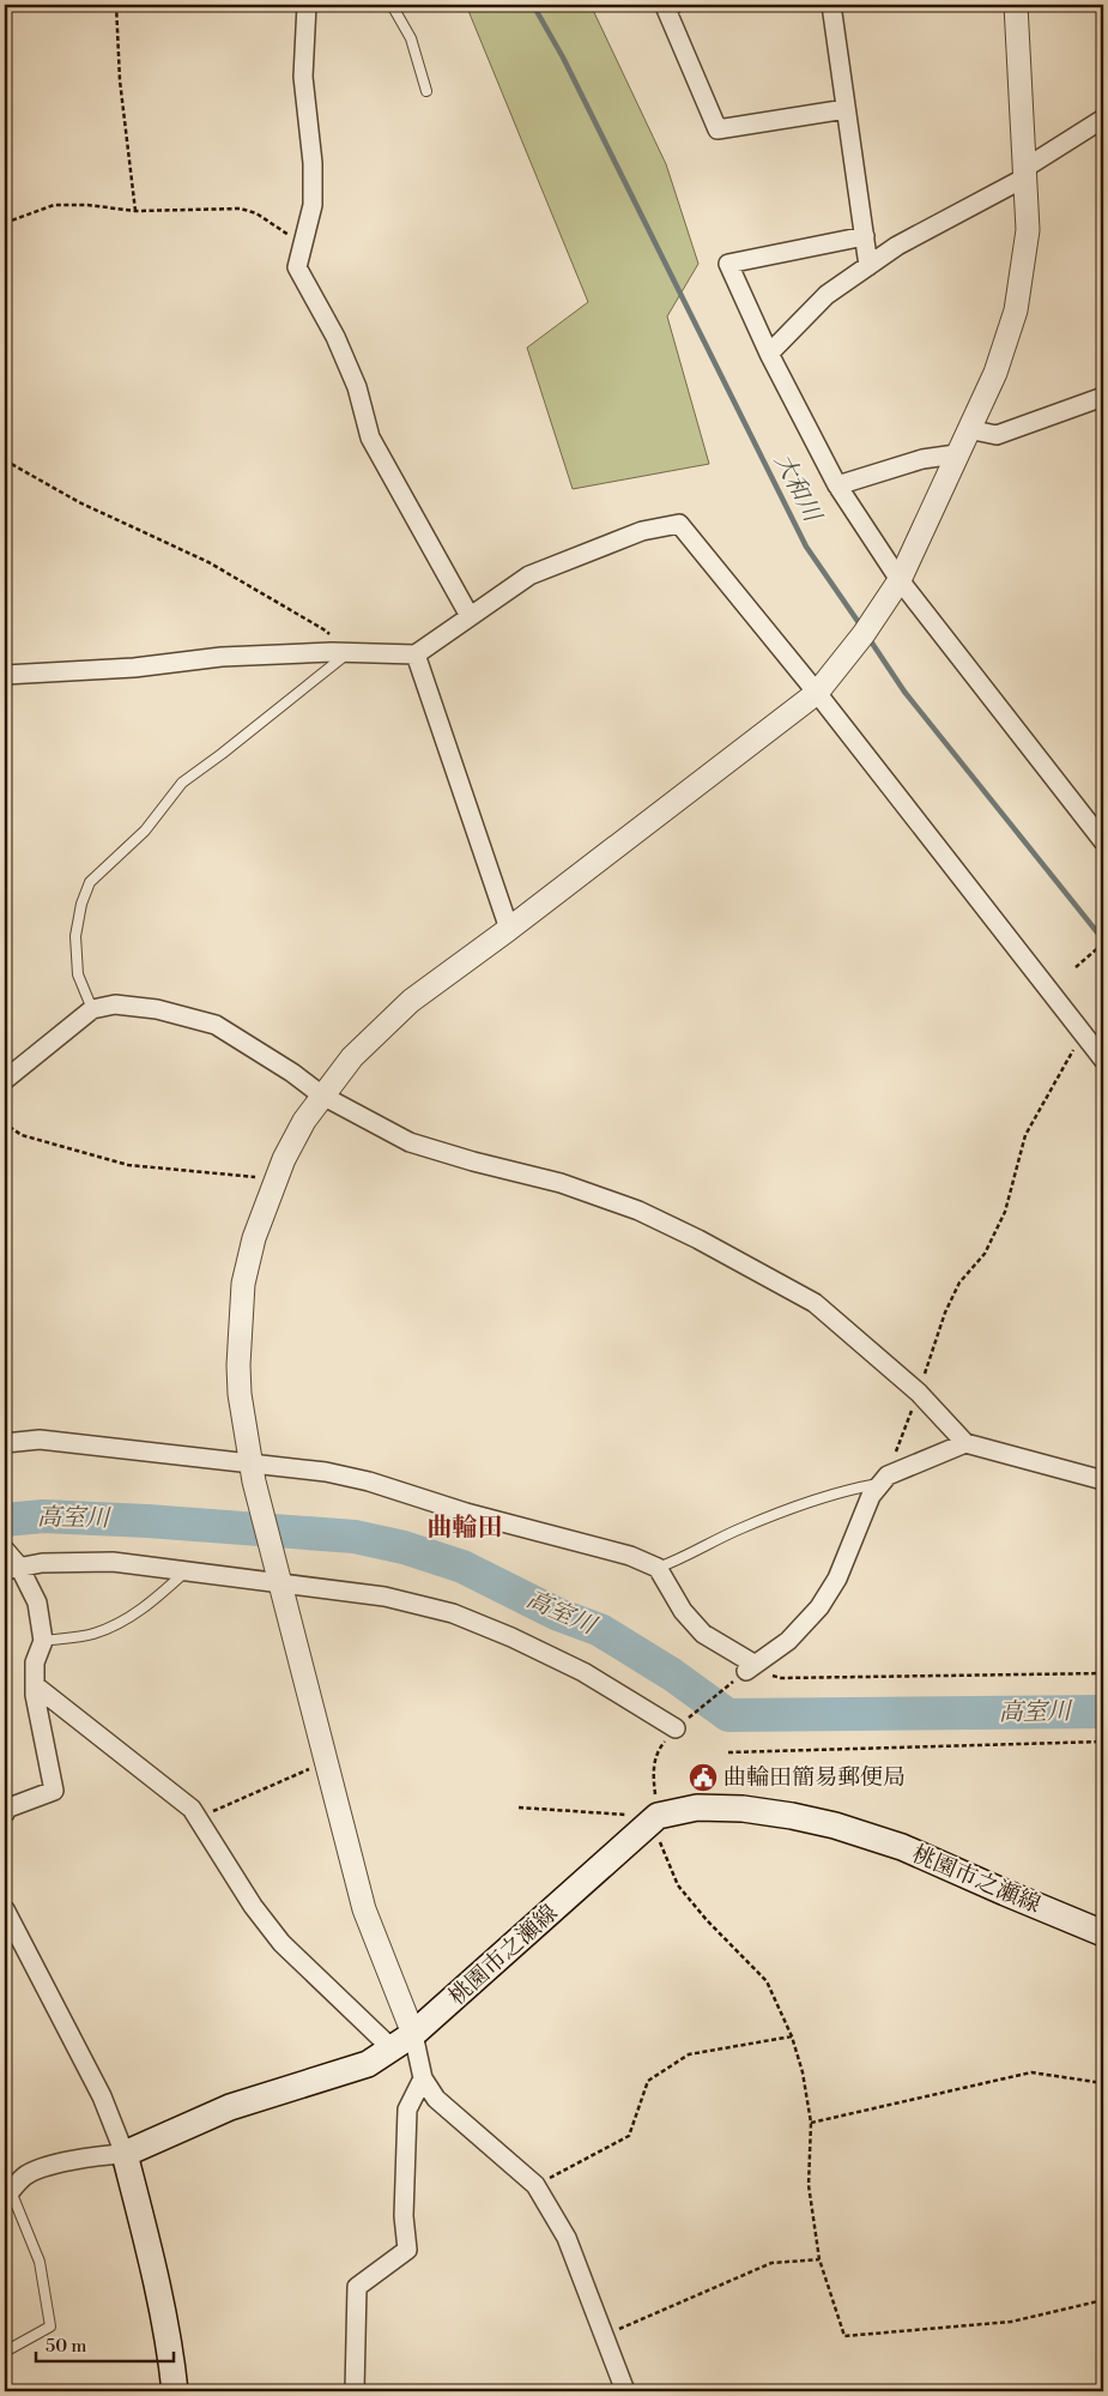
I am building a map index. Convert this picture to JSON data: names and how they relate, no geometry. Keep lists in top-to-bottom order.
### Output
{
  "streets": {
    "main road": ["桃園市之瀬線"]
  },
  "districts": ["曲輪田"],
  "water": ["大和川", "高室川"],
  "places": {
    "public building": ["曲輪田簡易郵便局"]
  },
  "scale_bar": "50 m"
}
